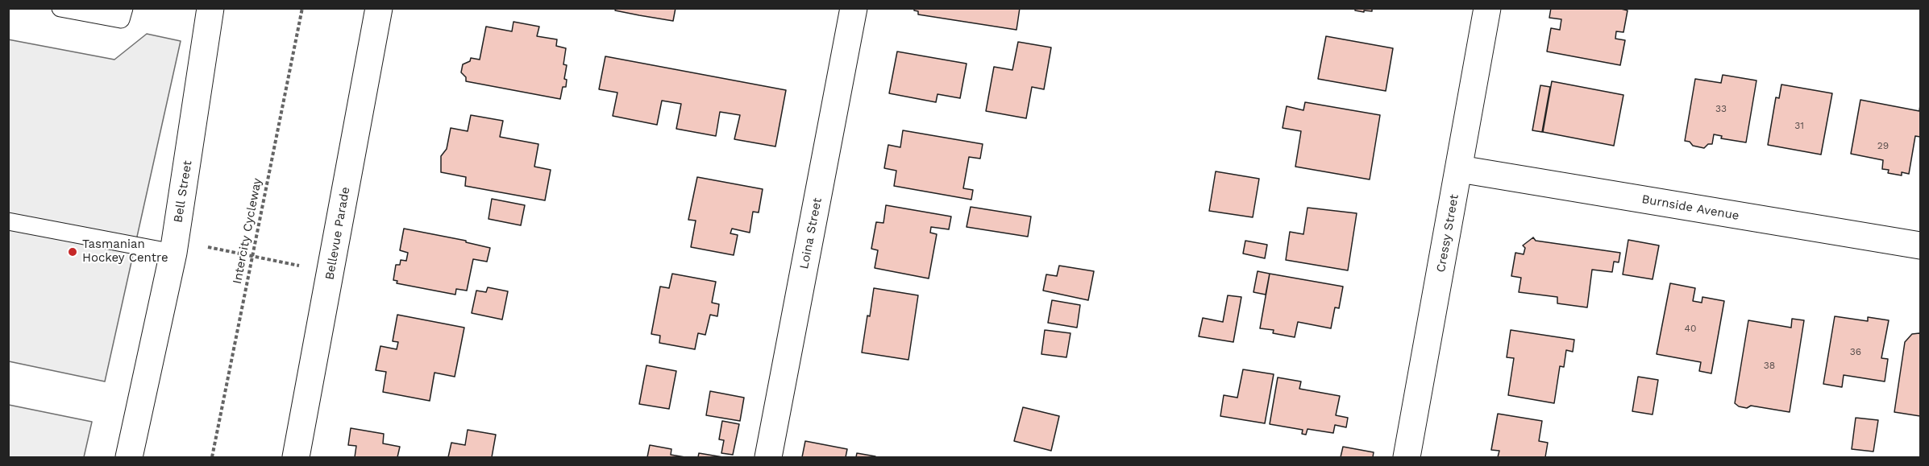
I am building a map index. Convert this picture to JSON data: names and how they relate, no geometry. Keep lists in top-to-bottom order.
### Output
{
  "streets": {
    "street": [
      "Bell Street",
      "Burnside Avenue",
      "Bellevue Parade",
      "Loina Street",
      "Cressy Street"
    ],
    "path": ["Intercity Cycleway"]
  },
  "crossings": [
    ["Burnside Avenue", "Cressy Street"]
  ],
  "places": ["Tasmanian Hockey Centre"],
  "house_numbers": [
    "33",
    "31",
    "29",
    "40",
    "36",
    "38"
  ]
}
